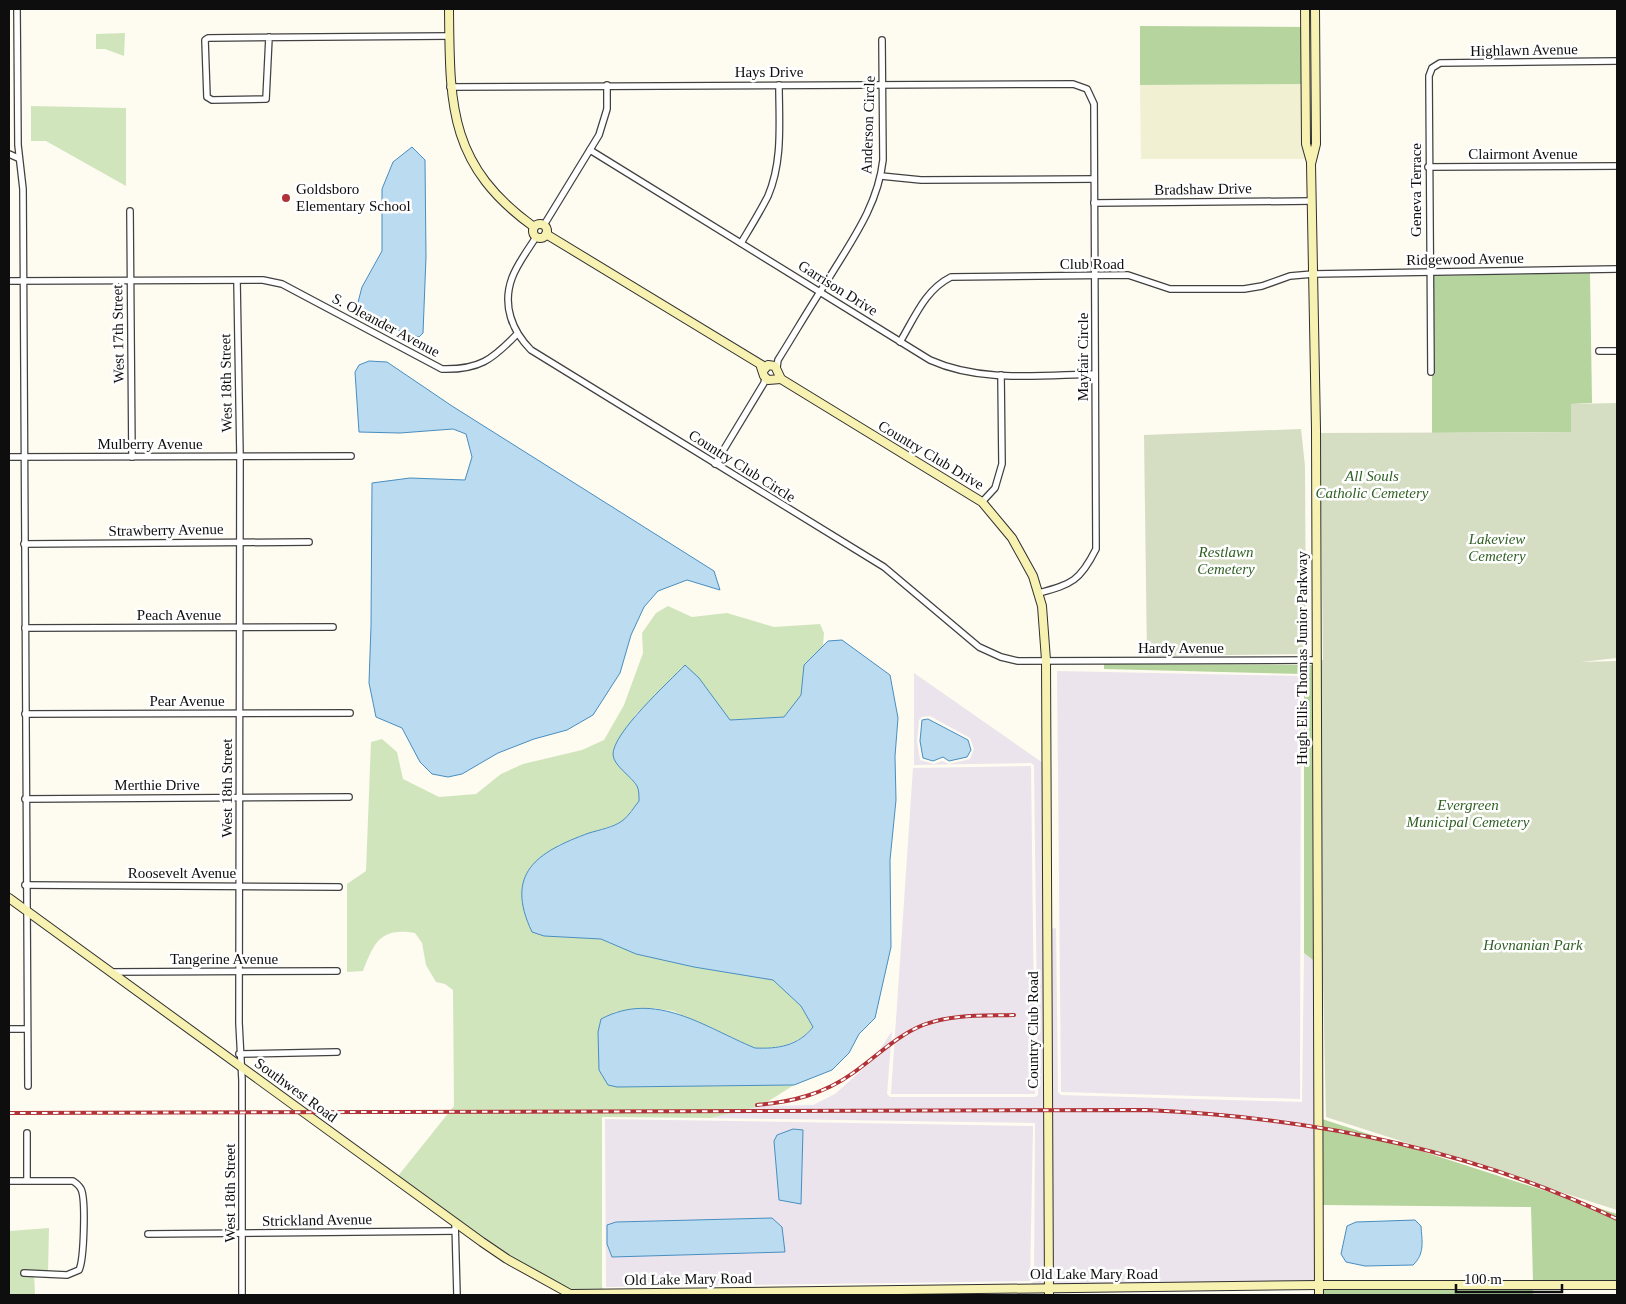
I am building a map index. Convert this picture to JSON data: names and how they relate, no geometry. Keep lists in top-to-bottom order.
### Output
{
  "streets": {
    "street": [
      "Highlawn Avenue",
      "Hays Drive",
      "Anderson Circle",
      "Clairmont Avenue",
      "Bradshaw Drive",
      "Geneva Terrace",
      "Ridgewood Avenue",
      "Club Road",
      "Garrison Drive",
      "S. Oleander Avenue",
      "West 17th Street",
      "Mayfair Circle",
      "West 18th Street",
      "Mulberry Avenue",
      "Country Club Drive",
      "Country Club Circle",
      "Strawberry Avenue",
      "Peach Avenue",
      "Hardy Avenue",
      "Hugh Ellis Thomas Junior Parkway",
      "Pear Avenue",
      "Merthie Drive",
      "Roosevelt Avenue",
      "Tangerine Avenue",
      "Country Club Road",
      "Southwest Road",
      "Strickland Avenue",
      "Old Lake Mary Road"
    ]
  },
  "crossings": [
    ["Highlawn Avenue", "Geneva Terrace"],
    ["Hays Drive", "Anderson Circle"],
    ["Hays Drive", "Mayfair Circle"],
    ["Anderson Circle", "Garrison Drive"],
    ["Anderson Circle", "Country Club Drive"],
    ["Anderson Circle", "Country Club Circle"],
    ["Clairmont Avenue", "Geneva Terrace"],
    ["Bradshaw Drive", "Mayfair Circle"],
    ["Bradshaw Drive", "Hugh Ellis Thomas Junior Parkway"],
    ["Geneva Terrace", "Ridgewood Avenue"],
    ["Ridgewood Avenue", "Club Road"],
    ["Ridgewood Avenue", "Hugh Ellis Thomas Junior Parkway"],
    ["Club Road", "Garrison Drive"],
    ["Club Road", "Mayfair Circle"],
    ["Club Road", "Hugh Ellis Thomas Junior Parkway"],
    ["Garrison Drive", "Mayfair Circle"],
    ["S. Oleander Avenue", "West 17th Street"],
    ["S. Oleander Avenue", "West 18th Street"],
    ["S. Oleander Avenue", "Country Club Circle"],
    ["West 17th Street", "Mulberry Avenue"],
    ["Mayfair Circle", "Country Club Drive"],
    ["West 18th Street", "Mulberry Avenue"],
    ["West 18th Street", "Strawberry Avenue"],
    ["West 18th Street", "Peach Avenue"],
    ["West 18th Street", "Pear Avenue"],
    ["West 18th Street", "Merthie Drive"],
    ["West 18th Street", "Roosevelt Avenue"],
    ["West 18th Street", "Tangerine Avenue"],
    ["West 18th Street", "Southwest Road"],
    ["West 18th Street", "Strickland Avenue"],
    ["Country Club Drive", "Country Club Circle"],
    ["Country Club Drive", "Hardy Avenue"],
    ["Country Club Drive", "Country Club Road"],
    ["Country Club Circle", "Hardy Avenue"],
    ["Hardy Avenue", "Hugh Ellis Thomas Junior Parkway"],
    ["Hugh Ellis Thomas Junior Parkway", "Old Lake Mary Road"],
    ["Tangerine Avenue", "Southwest Road"],
    ["Country Club Road", "Old Lake Mary Road"],
    ["Southwest Road", "Old Lake Mary Road"]
  ],
  "parks": [
    "All Souls Catholic Cemetery",
    "Lakeview Cemetery",
    "Restlawn Cemetery",
    "Evergreen Municipal Cemetery",
    "Hovnanian Park"
  ],
  "places": ["Goldsboro Elementary School"],
  "scale_bar": "100 m"
}
